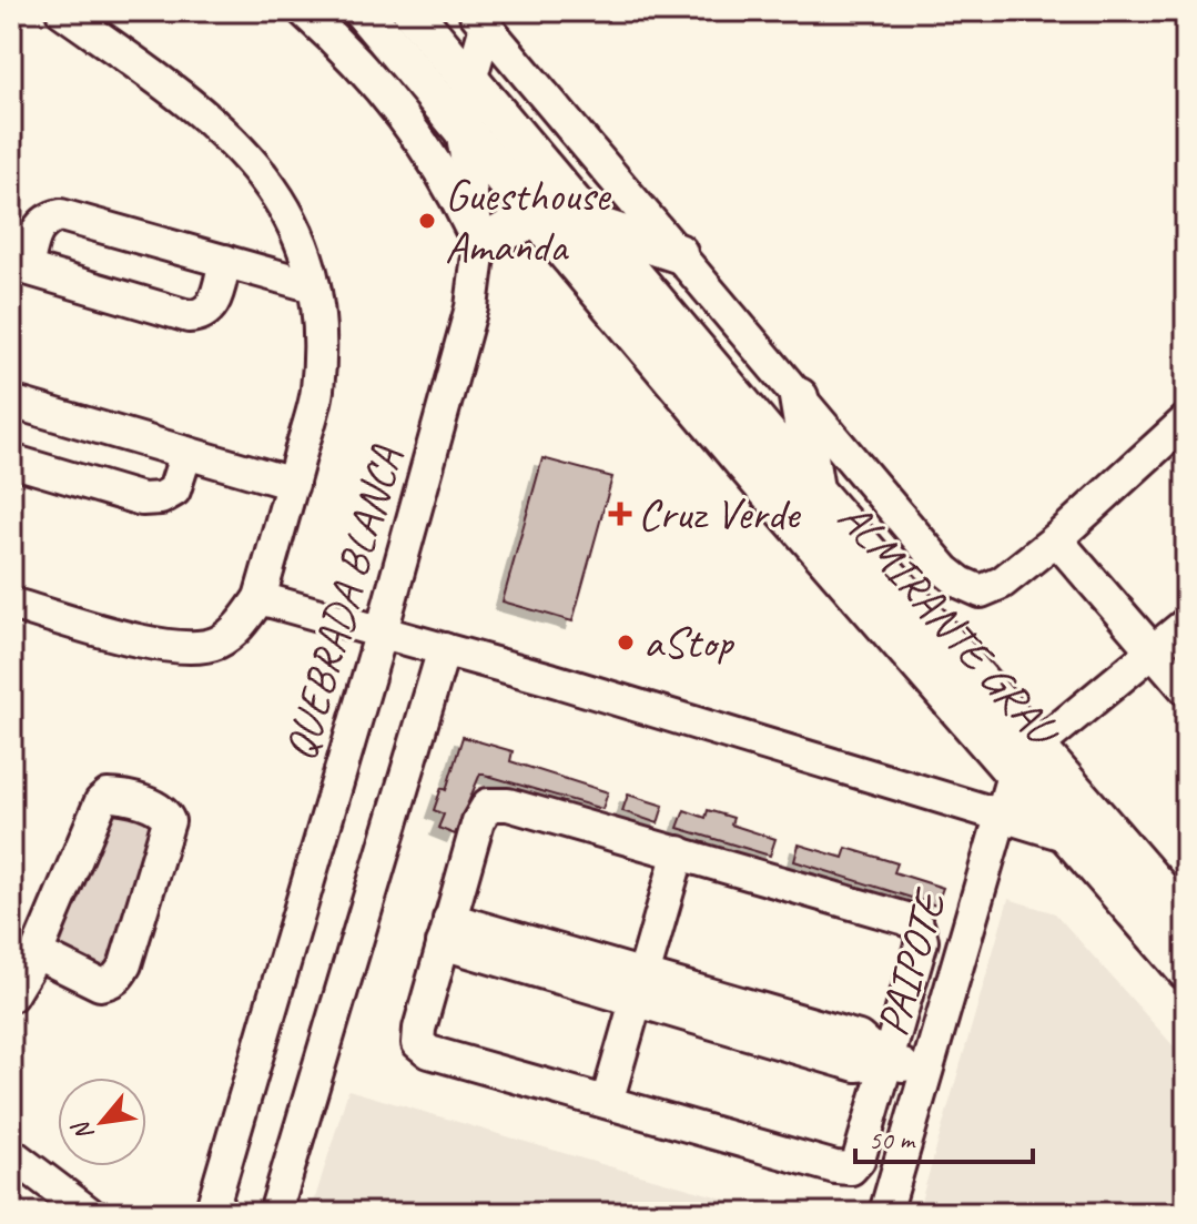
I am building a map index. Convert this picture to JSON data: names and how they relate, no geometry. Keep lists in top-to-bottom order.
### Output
{
  "streets": {
    "main road": ["ALMIRANTE GRAU"],
    "street": ["QUEBRADA BLANCA", "PAIPOTE"]
  },
  "crossings": [
    ["QUEBRADA BLANCA", "ALMIRANTE GRAU"],
    ["ALMIRANTE GRAU", "PAIPOTE"]
  ],
  "places": {
    "other": ["Guesthouse Amanda", "aStop"],
    "health": ["Cruz Verde"]
  },
  "scale_bar": "50 m",
  "north": "bottom left"
}
